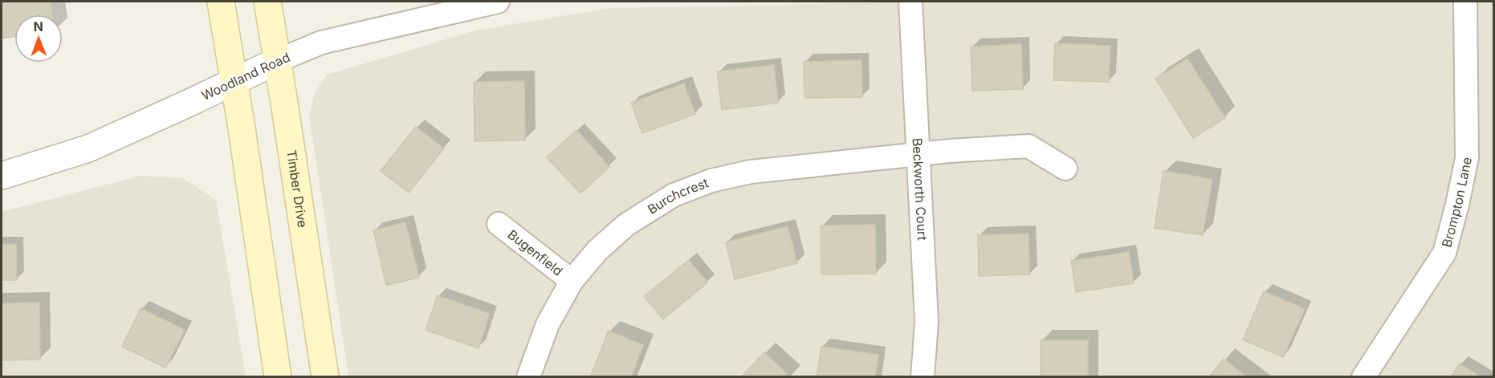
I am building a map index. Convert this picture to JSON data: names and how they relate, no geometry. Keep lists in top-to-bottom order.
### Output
{
  "streets": {
    "main road": ["Timber Drive"],
    "street": [
      "Woodland Road",
      "Beckworth Court",
      "Burchcrest",
      "Brompton Lane",
      "Bugenfield"
    ]
  },
  "crossings": [
    ["Woodland Road", "Timber Drive"],
    ["Beckworth Court", "Burchcrest"],
    ["Burchcrest", "Bugenfield"]
  ],
  "north": "top"
}
